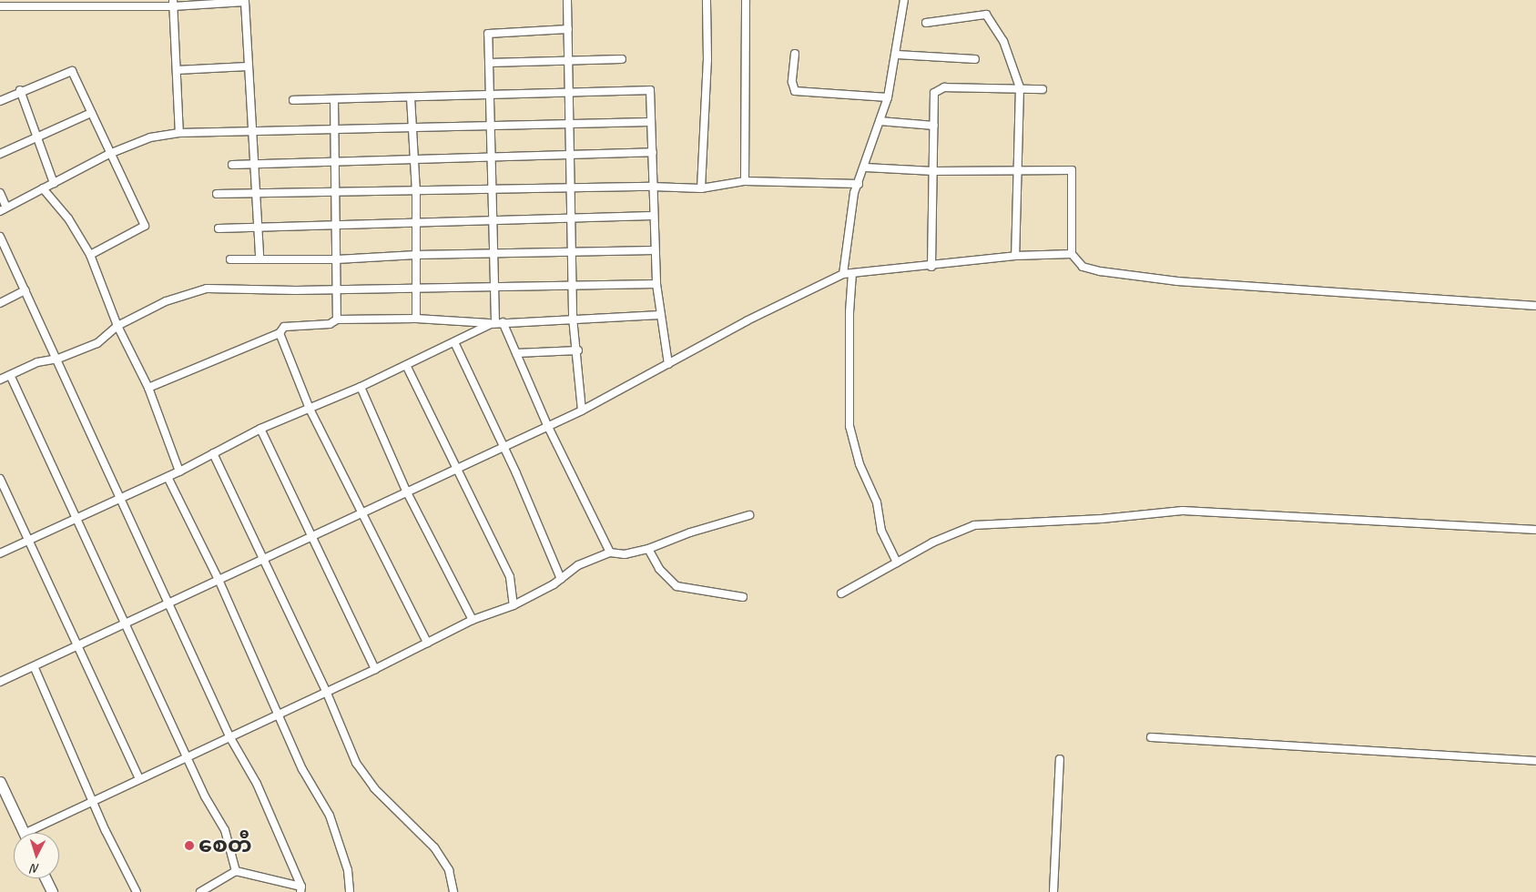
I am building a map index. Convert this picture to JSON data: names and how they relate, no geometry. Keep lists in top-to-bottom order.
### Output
{
  "places": ["စေတီ"],
  "north": "bottom"
}
